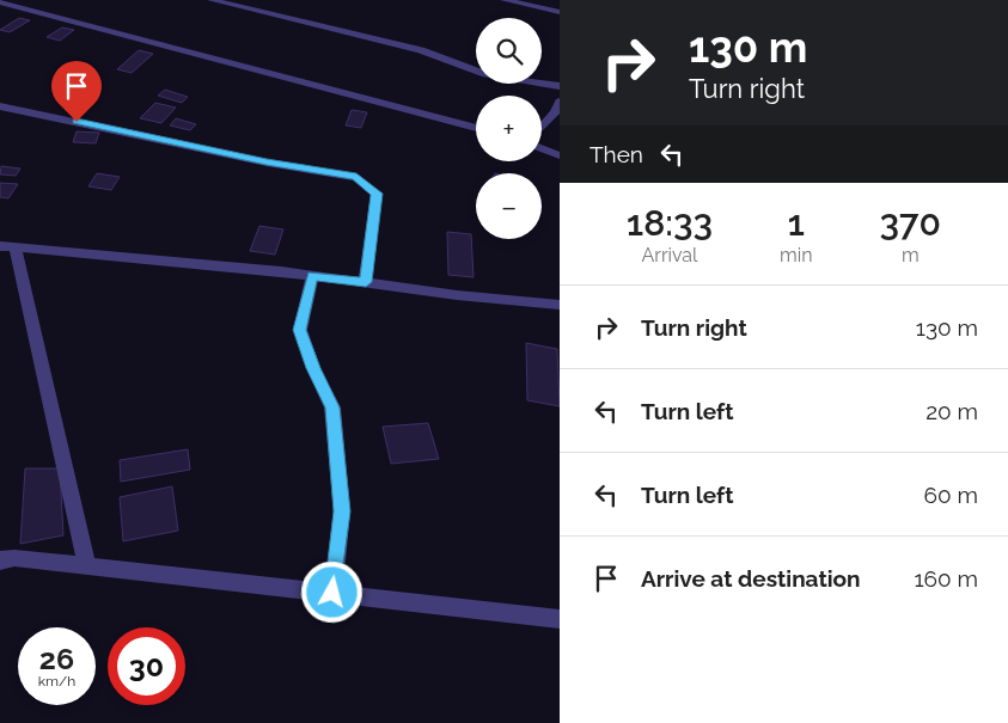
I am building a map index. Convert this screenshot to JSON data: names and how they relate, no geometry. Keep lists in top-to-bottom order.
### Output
{
  "page": {
    "turn": ["130 m", "Turn right"],
    "map_buttons": ["+", "−"],
    "then": "Then",
    "eta": [
      "18:33",
      "Arrival",
      "1",
      "min",
      "370",
      "m"
    ],
    "list": [
      {
        "name": "Turn right",
        "value": "130 m"
      },
      {
        "name": "Turn left",
        "value": "20 m"
      },
      {
        "name": "Turn left",
        "value": "60 m"
      },
      {
        "name": "Arrive at destination",
        "value": "160 m"
      }
    ],
    "speed": "26 km/h",
    "limit": "30"
  }
}
